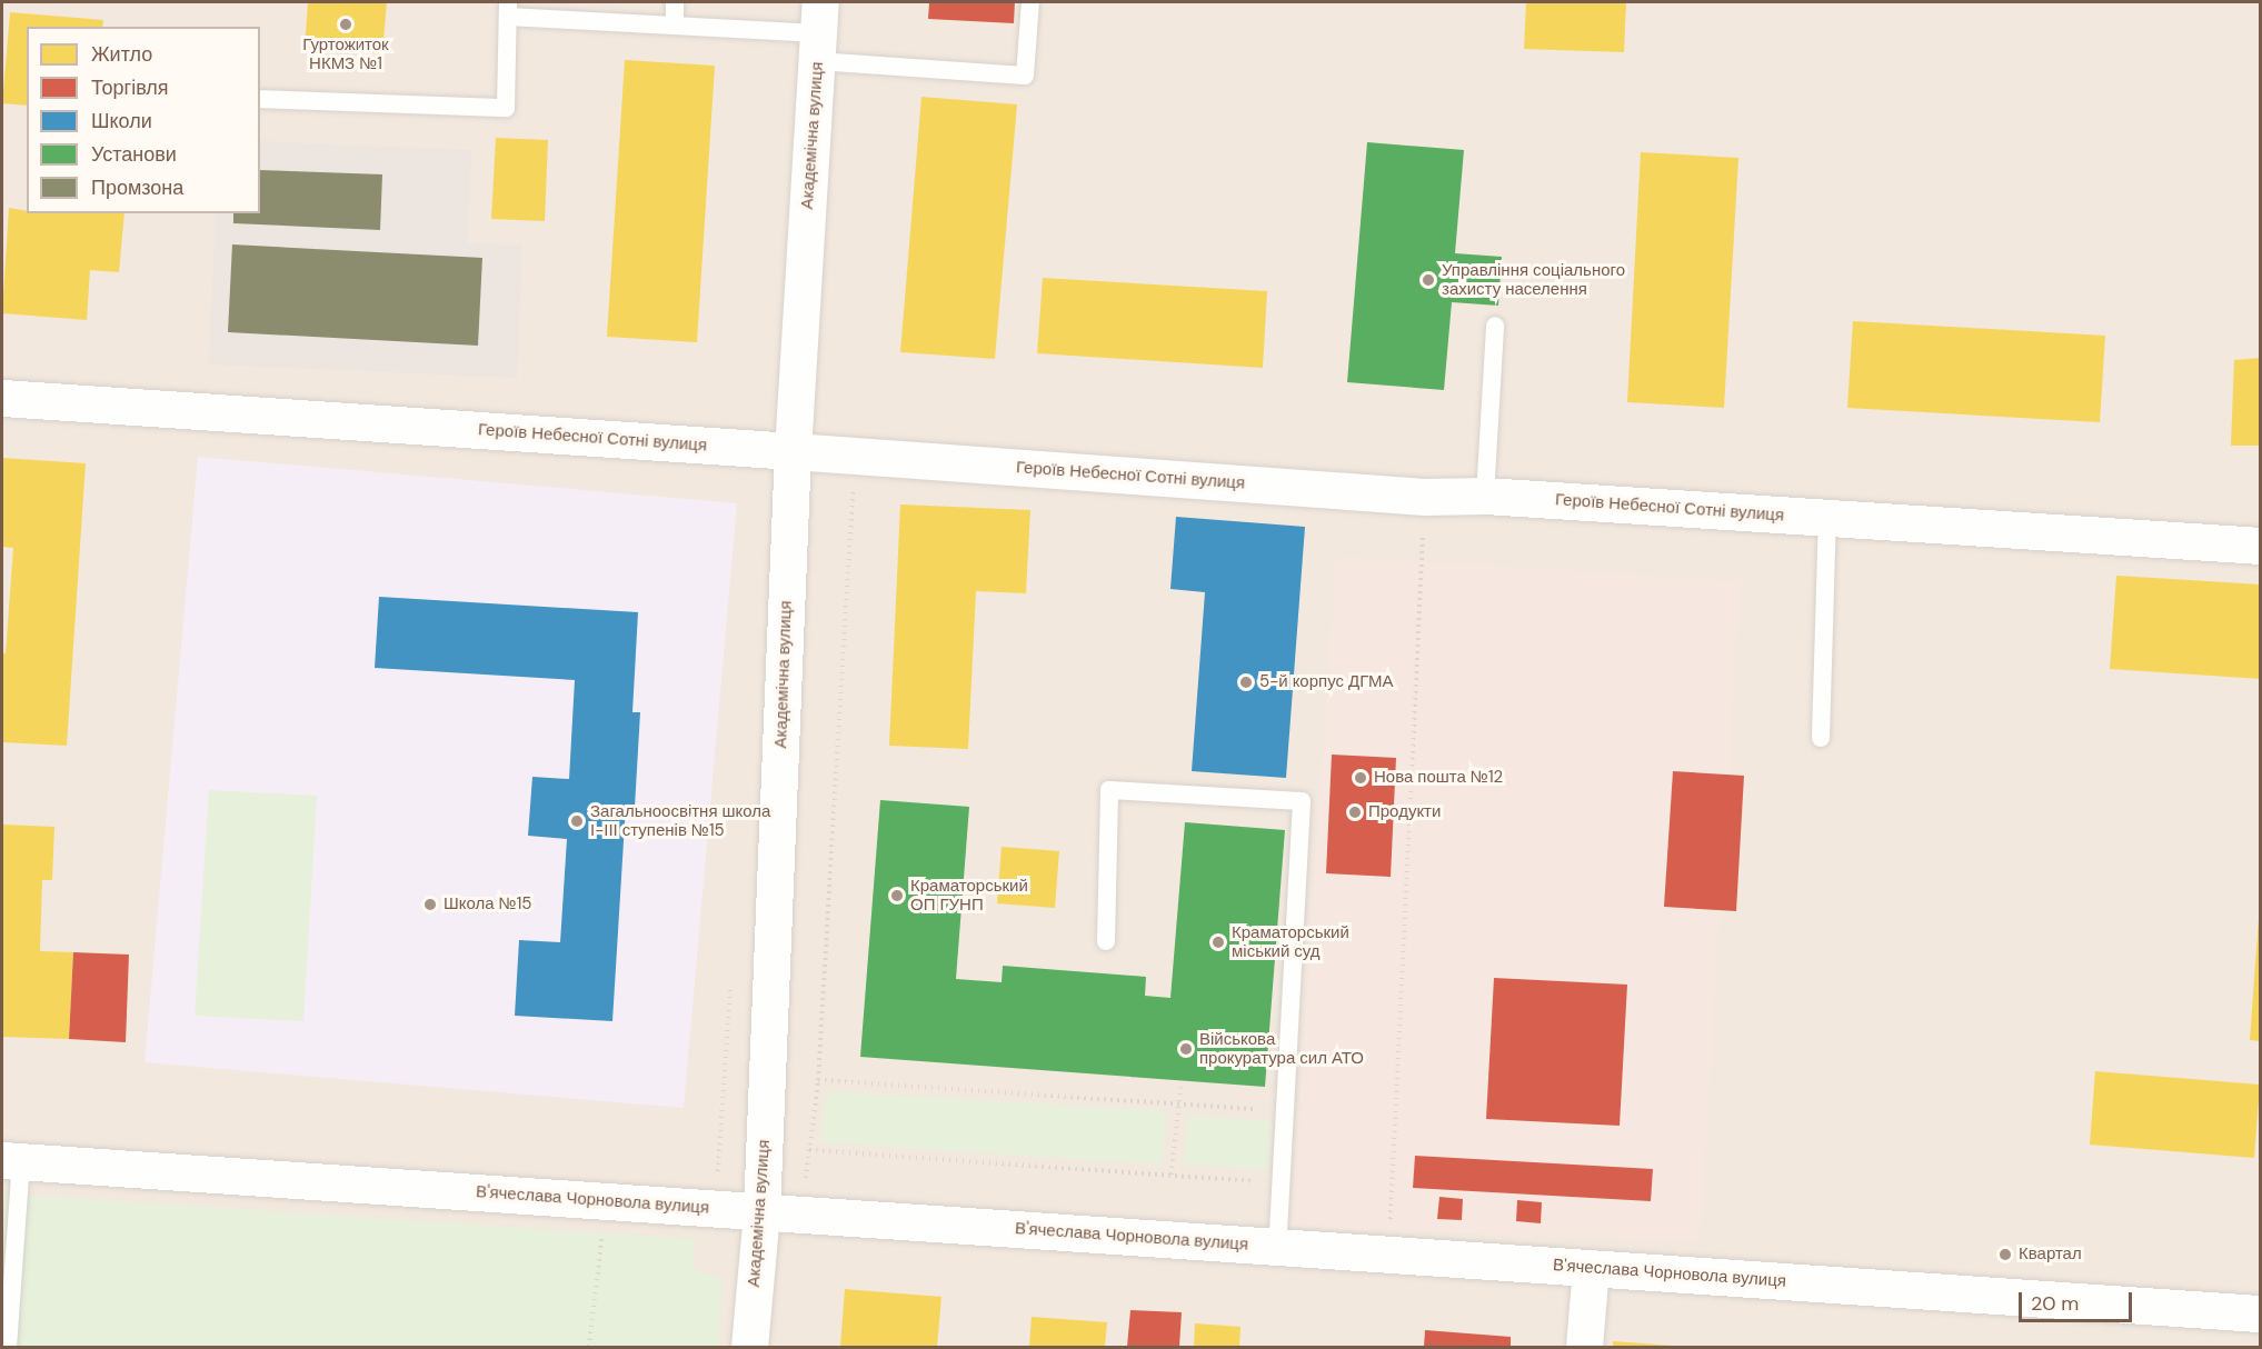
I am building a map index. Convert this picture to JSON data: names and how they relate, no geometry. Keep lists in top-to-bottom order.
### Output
{
  "streets": {
    "street": ["Академічна вулиця", "Героїв Небесної Сотні вулиця", "В'ячеслава Чорновола вулиця"]
  },
  "crossings": [
    ["Академічна вулиця", "Героїв Небесної Сотні вулиця"],
    ["Академічна вулиця", "В'ячеслава Чорновола вулиця"]
  ],
  "places": [
    "Гуртожиток НКМЗ №1",
    "Управління соціального захисту населення",
    "5-й корпус ДГМА",
    "Нова пошта №12",
    "Продукти",
    "Загальноосвітня школа І-ІІІ ступенів №15",
    "Краматорський ОП ГУНП",
    "Школа №15",
    "Краматорський міський суд",
    "Військова прокуратура сил АТО",
    "Квартал"
  ],
  "legend": [
    "Житло",
    "Торгівля",
    "Школи",
    "Установи",
    "Промзона"
  ],
  "scale_bar": "20 m"
}
